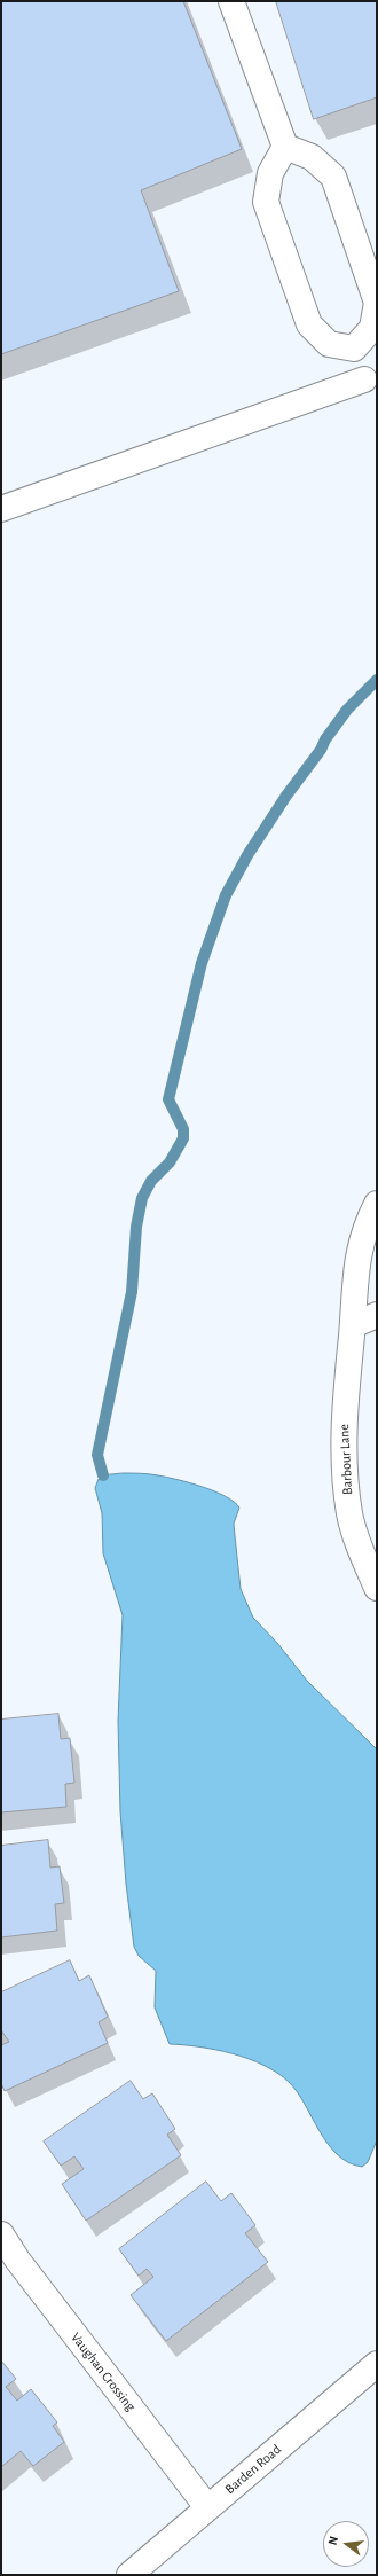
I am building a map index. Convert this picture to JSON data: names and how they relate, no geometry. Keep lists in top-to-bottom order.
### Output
{
  "streets": {
    "street": ["Barbour Lane", "Vaughan Crossing", "Barden Road"]
  },
  "crossings": [
    ["Vaughan Crossing", "Barden Road"]
  ],
  "north": "left"
}
